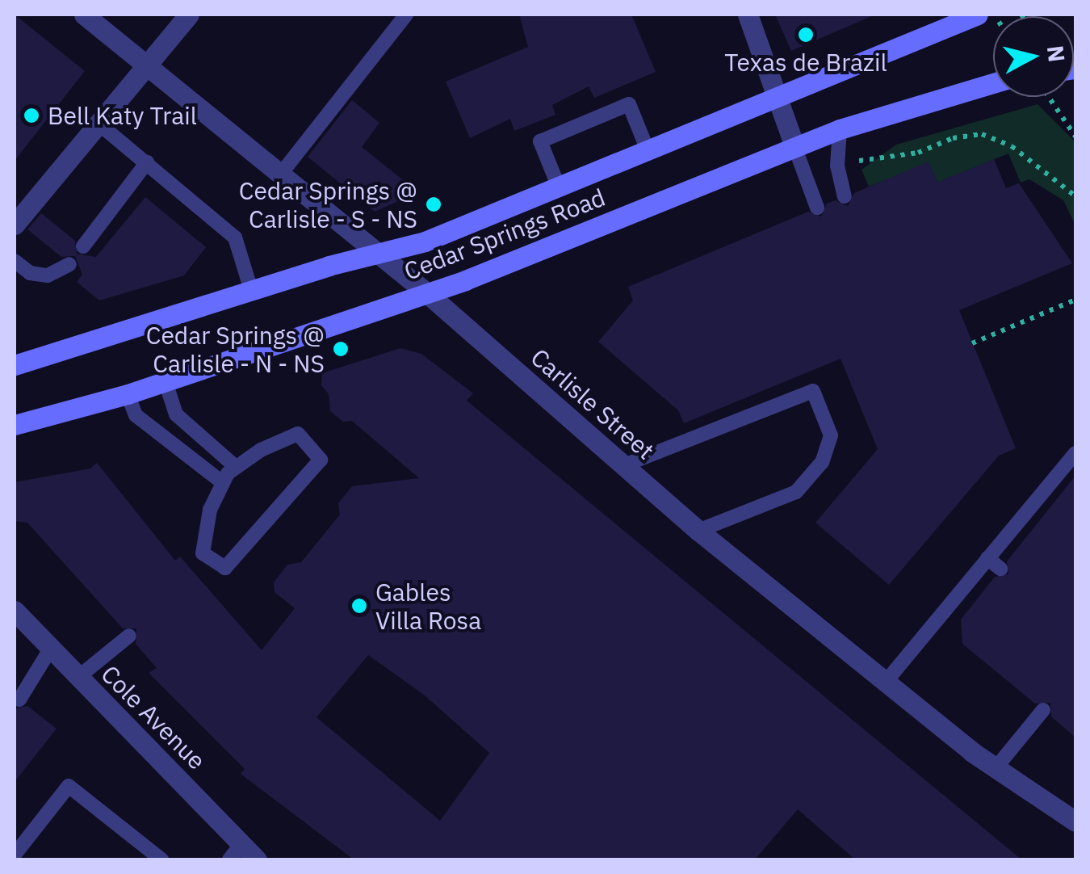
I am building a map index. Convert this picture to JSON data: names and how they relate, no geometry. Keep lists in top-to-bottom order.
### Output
{
  "streets": {
    "main road": ["Cedar Springs Road"],
    "street": ["Carlisle Street", "Cole Avenue"]
  },
  "crossings": [
    ["Cedar Springs Road", "Carlisle Street"]
  ],
  "places": [
    "Texas de Brazil",
    "Bell Katy Trail",
    "Cedar Springs @ Carlisle - S - NS",
    "Cedar Springs @ Carlisle - N - NS",
    "Gables Villa Rosa"
  ],
  "north": "right"
}
